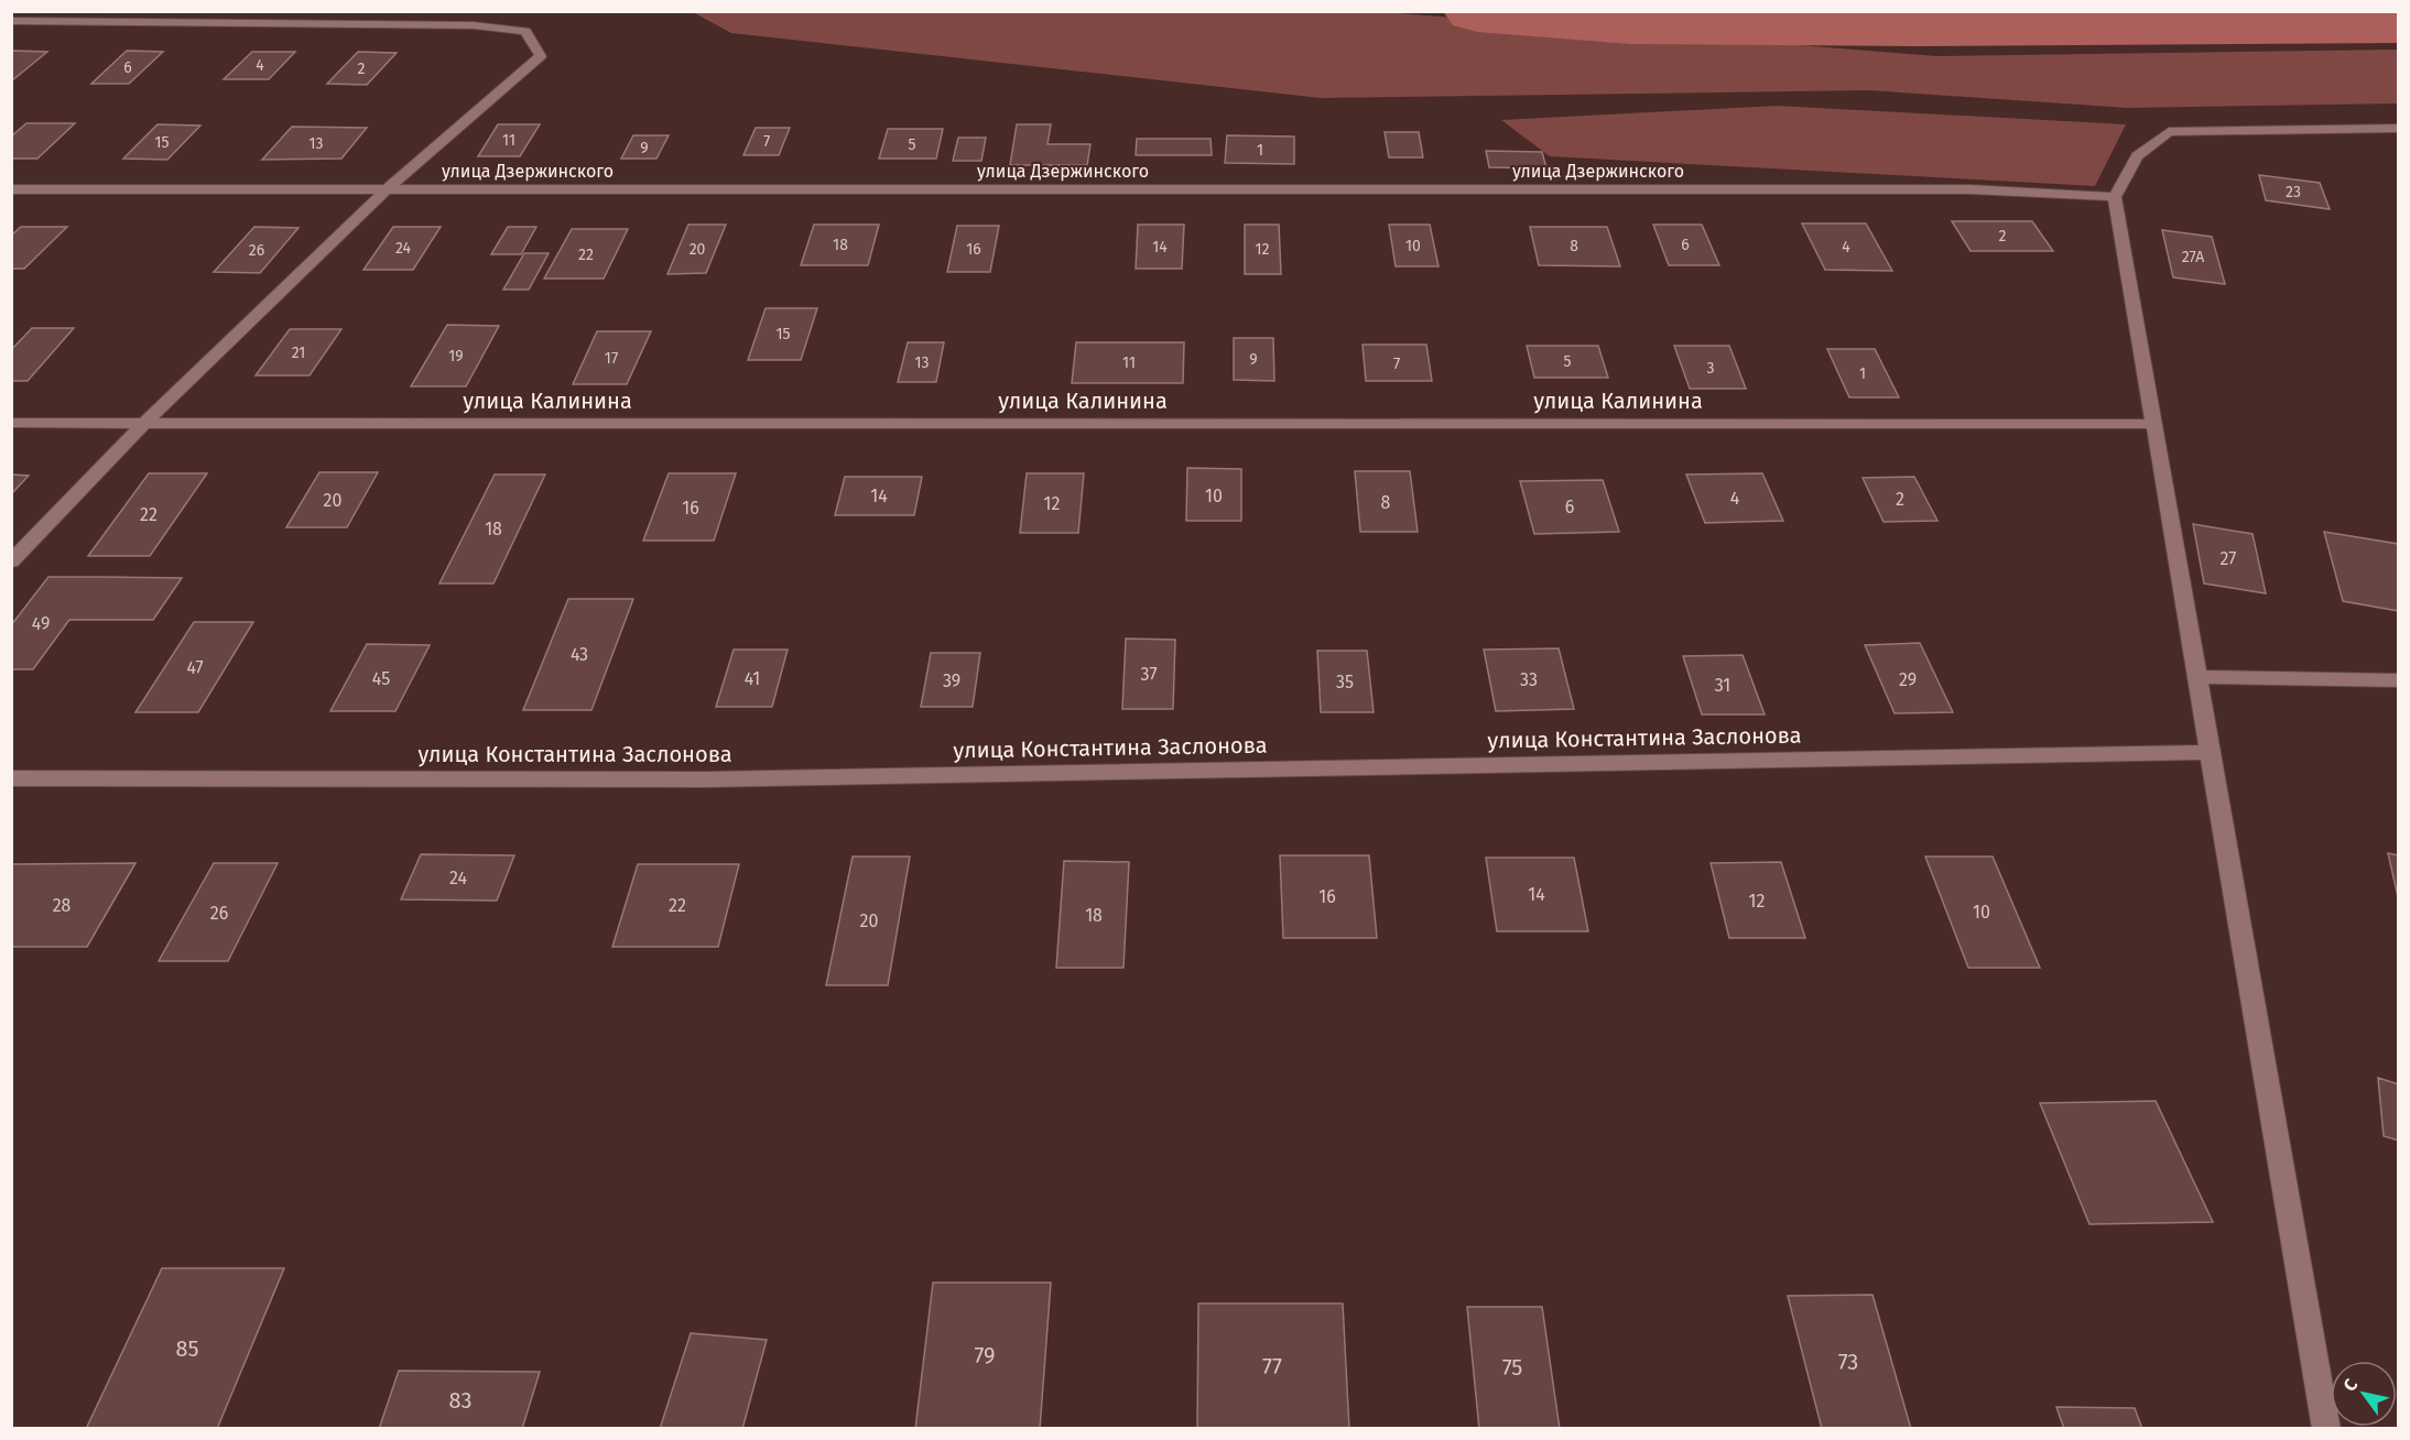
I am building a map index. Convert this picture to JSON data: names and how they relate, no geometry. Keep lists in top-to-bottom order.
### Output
{
  "streets": {
    "street": ["улица Дзержинского", "улица Калинина", "улица Константина Заслонова"]
  },
  "house_numbers": [
    "4",
    "6",
    "2",
    "11",
    "7",
    "15",
    "13",
    "5",
    "9",
    "1",
    "23",
    "2",
    "18",
    "6",
    "10",
    "8",
    "14",
    "4",
    "24",
    "20",
    "16",
    "12",
    "26",
    "22",
    "27А",
    "15",
    "21",
    "19",
    "17",
    "9",
    "5",
    "13",
    "11",
    "7",
    "3",
    "1",
    "14",
    "10",
    "4",
    "2",
    "20",
    "8",
    "12",
    "6",
    "16",
    "22",
    "18",
    "27",
    "49",
    "43",
    "47",
    "37",
    "45",
    "41",
    "33",
    "29",
    "39",
    "35",
    "31",
    "24",
    "14",
    "16",
    "12",
    "28",
    "22",
    "10",
    "26",
    "18",
    "20",
    "85",
    "79",
    "73",
    "77",
    "75",
    "83"
  ],
  "north": "top left"
}
